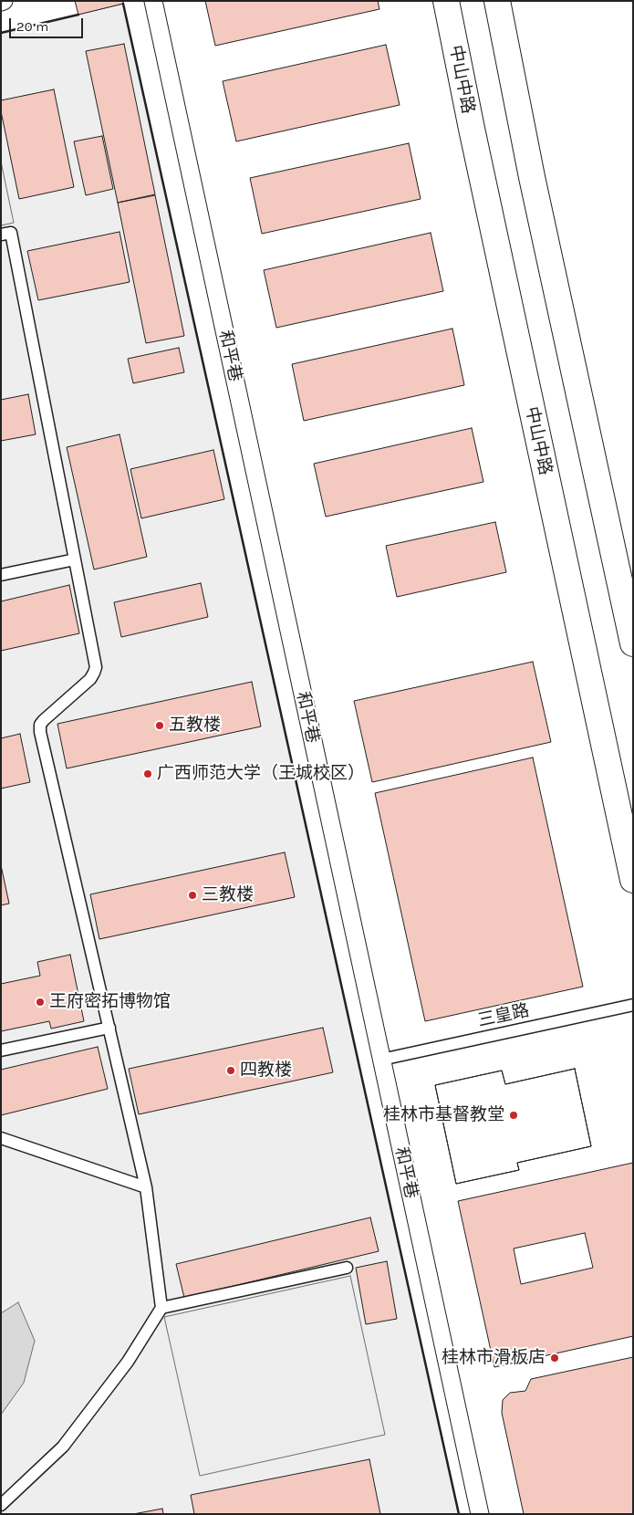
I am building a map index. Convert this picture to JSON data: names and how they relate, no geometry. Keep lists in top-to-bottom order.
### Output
{
  "streets": {
    "highway": ["中山中路"],
    "street": ["和平巷"],
    "lane": ["三皇路"]
  },
  "crossings": [
    ["和平巷", "三皇路"]
  ],
  "places": [
    "五教楼",
    "广西师范大学（王城校区）",
    "三教楼",
    "王府密拓博物馆",
    "四教楼",
    "桂林市基督教堂",
    "桂林市滑板店"
  ],
  "scale_bar": "20 m"
}
